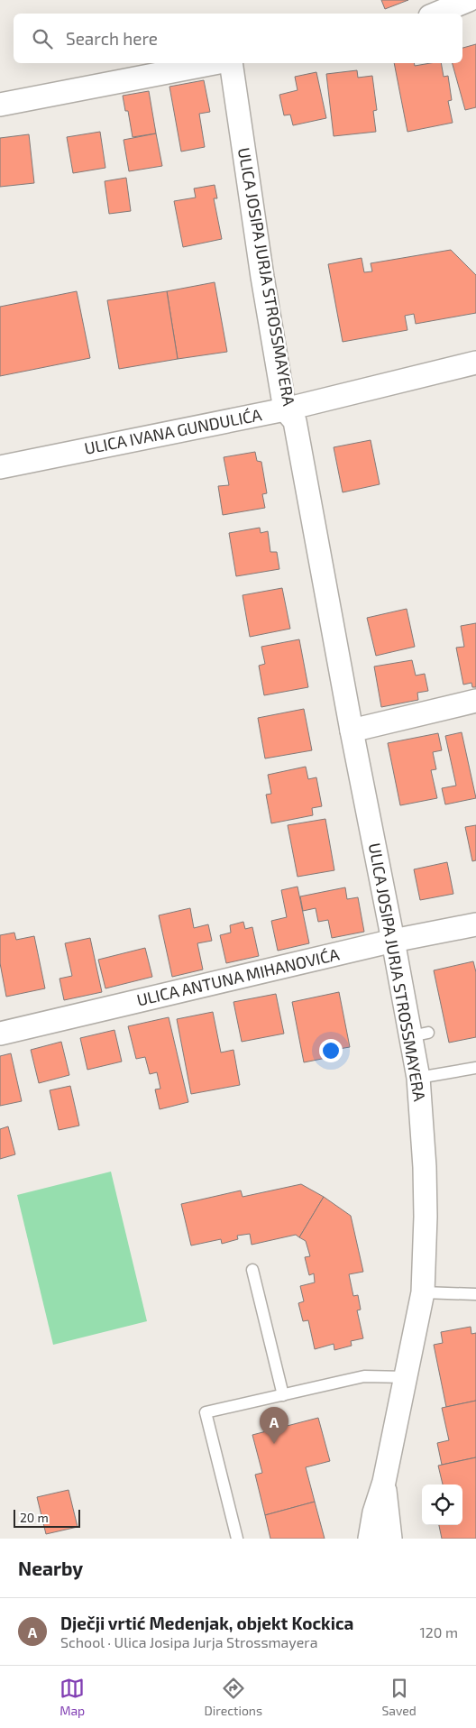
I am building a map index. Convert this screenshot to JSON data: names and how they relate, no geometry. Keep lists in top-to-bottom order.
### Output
{
  "streets": {
    "street": ["ULICA JOSIPA JURJA STROSSMAYERA", "ULICA IVANA GUNDULIĆA", "ULICA ANTUNA MIHANOVIĆA"]
  },
  "crossings": [
    ["ULICA JOSIPA JURJA STROSSMAYERA", "ULICA IVANA GUNDULIĆA"],
    ["ULICA JOSIPA JURJA STROSSMAYERA", "ULICA ANTUNA MIHANOVIĆA"]
  ],
  "scale_bar": "20 m",
  "page": {
    "search": "Search here",
    "pins": "A",
    "scale": "20 m",
    "heading": "Nearby",
    "list": [
      {
        "mark": "A",
        "name": "Dječji vrtić Medenjak, objekt Kockica",
        "note": "School · Ulica Josipa Jurja Strossmayera",
        "value": "120 m"
      }
    ],
    "nav": ["Map", "Directions", "Saved"]
  }
}
